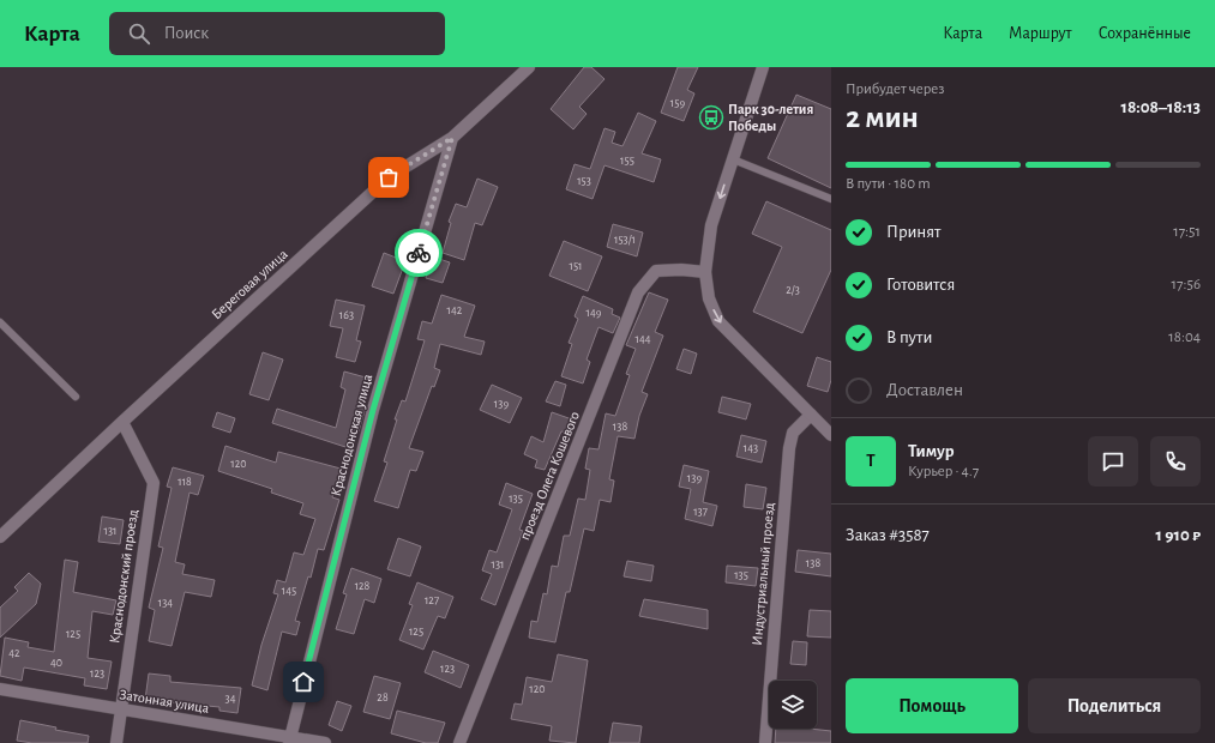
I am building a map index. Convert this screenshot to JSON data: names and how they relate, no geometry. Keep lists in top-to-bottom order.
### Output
{
  "streets": {
    "street": [
      "Береговая улица",
      "Краснодонская улица",
      "проезд Олега Кошевого",
      "Индустриальный проезд",
      "Краснодонский проезд",
      "Затонная улица"
    ]
  },
  "crossings": [
    ["Береговая улица", "Краснодонская улица"],
    ["Береговая улица", "Краснодонский проезд"],
    ["Краснодонская улица", "Затонная улица"],
    ["Краснодонский проезд", "Затонная улица"]
  ],
  "places": {
    "bus stop": ["Парк 30-летия Победы"]
  },
  "house_numbers": [
    "159",
    "155",
    "153",
    "153/1",
    "151",
    "2/3",
    "142",
    "149",
    "163",
    "144",
    "139",
    "138",
    "143",
    "120",
    "139",
    "118",
    "135",
    "137",
    "131",
    "138",
    "131",
    "135",
    "128",
    "145",
    "127",
    "134",
    "125",
    "125",
    "42",
    "40",
    "123",
    "123",
    "120",
    "28",
    "34"
  ],
  "page": {
    "header": "Карта",
    "search": "Поиск",
    "nav": ["Карта", "Маршрут", "Сохранённые"],
    "heading": ["2 мин", "Прибудет через", "18:08–18:13"],
    "panel": [
      "Тимур",
      "Курьер · 4.7",
      "Заказ #3587",
      "1 910 ₽"
    ],
    "bar": "В пути · 180 m",
    "list": [
      ["Принят", "17:51"],
      ["Готовится", "17:56"],
      ["В пути", "18:04"],
      "Доставлен"
    ],
    "round": "Т",
    "buttons": ["Помощь", "Поделиться"]
  }
}
